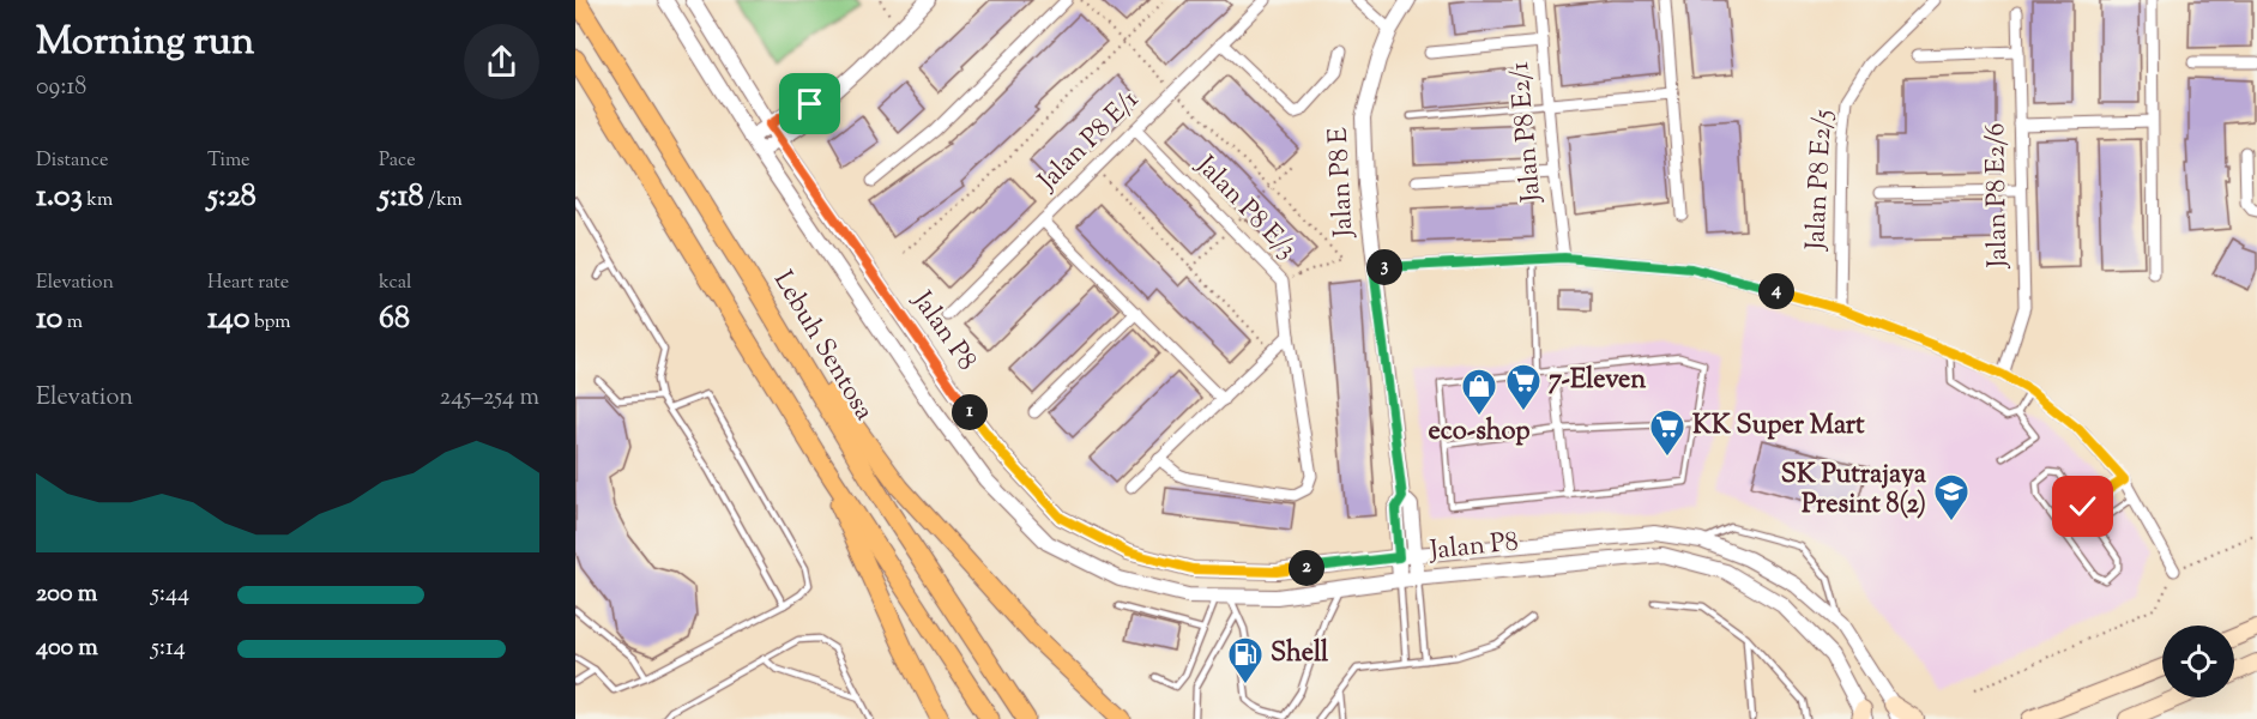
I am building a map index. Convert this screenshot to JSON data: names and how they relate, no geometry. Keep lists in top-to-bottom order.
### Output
{
  "streets": {
    "main road": ["Lebuh Sentosa"],
    "street": [
      "Jalan P8 E2/1",
      "Jalan P8 E/1",
      "Jalan P8 E2/5",
      "Jalan P8 E",
      "Jalan P8 E2/6",
      "Jalan P8 E/3",
      "Jalan P8"
    ]
  },
  "crossings": [
    ["Jalan P8 E/1", "Jalan P8 E/3"]
  ],
  "places": {
    "supermarket": ["7-Eleven", "KK Super Mart"],
    "shop": ["eco-shop"],
    "school or university": ["SK Putrajaya Presint 8(2)"],
    "fuel station": ["Shell"]
  },
  "page": {
    "heading": ["Morning run", "09:18"],
    "stats": [
      ["Distance", "1.03 km"],
      ["Time", "5:28"],
      ["Pace", "5:18 /km"],
      ["Elevation", "10 m"],
      ["Heart rate", "140 bpm"],
      ["kcal", "68"]
    ],
    "pins": [
      "3",
      "4",
      "1",
      "2"
    ],
    "chart": ["Elevation", "245–254 m"],
    "list": [
      {
        "name": "200 m",
        "note": "5:44"
      },
      {
        "name": "400 m",
        "note": "5:14"
      }
    ]
  }
}
